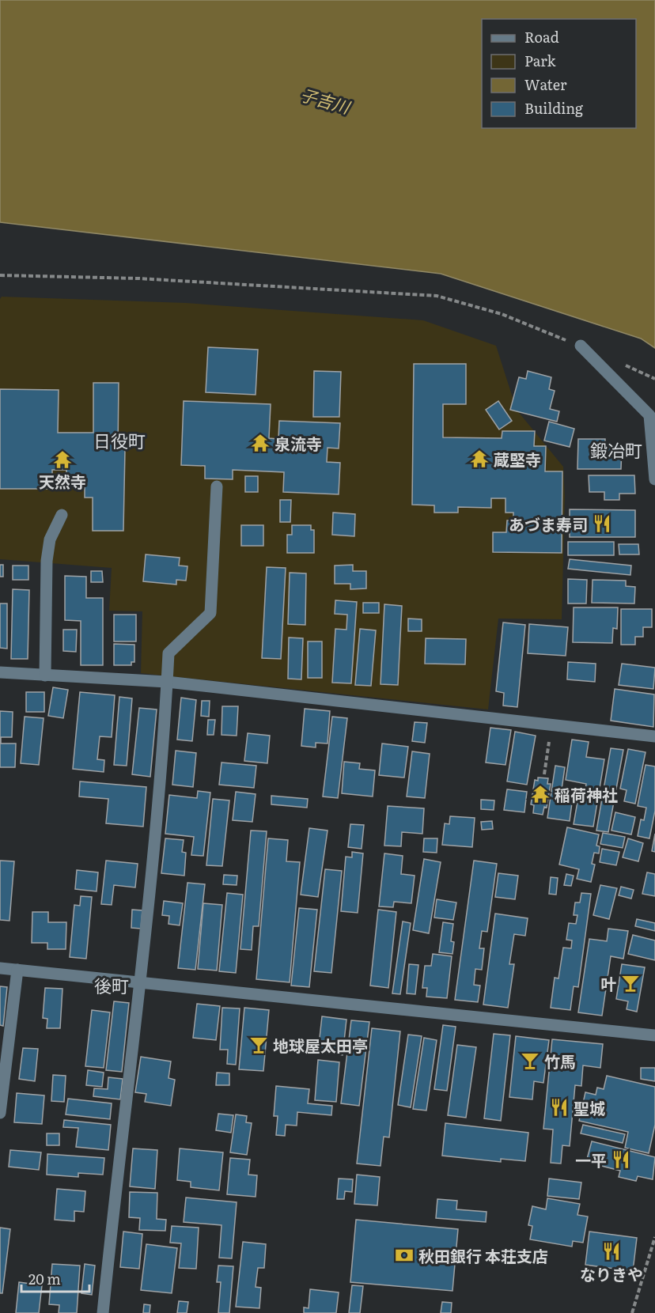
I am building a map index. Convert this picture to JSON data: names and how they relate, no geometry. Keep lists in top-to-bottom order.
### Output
{
  "districts": ["日役町", "鍛冶町", "後町"],
  "water": ["子吉川"],
  "places": {
    "temple": [
      "泉流寺",
      "蔵堅寺",
      "天然寺",
      "稲荷神社"
    ],
    "restaurant": [
      "あづま寿司",
      "聖城",
      "一平",
      "なりきや"
    ],
    "bar": ["叶", "地球屋太田亭", "竹馬"],
    "bank": ["秋田銀行 本荘支店"]
  },
  "legend": [
    "Road",
    "Park",
    "Water",
    "Building"
  ],
  "scale_bar": "20 m"
}
